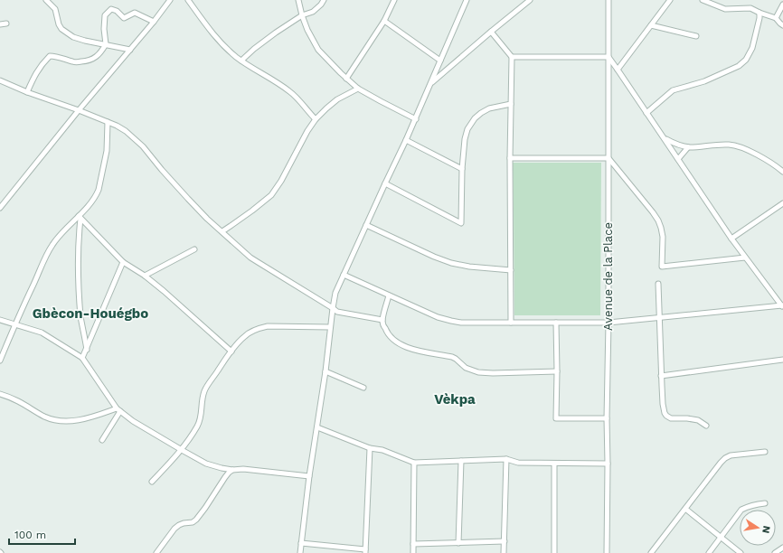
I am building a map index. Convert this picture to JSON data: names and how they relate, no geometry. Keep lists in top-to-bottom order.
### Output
{
  "streets": {
    "street": ["Avenue de la Place"]
  },
  "districts": ["Gbècon-Houégbo", "Vèkpa"],
  "scale_bar": "100 m",
  "north": "right"
}
